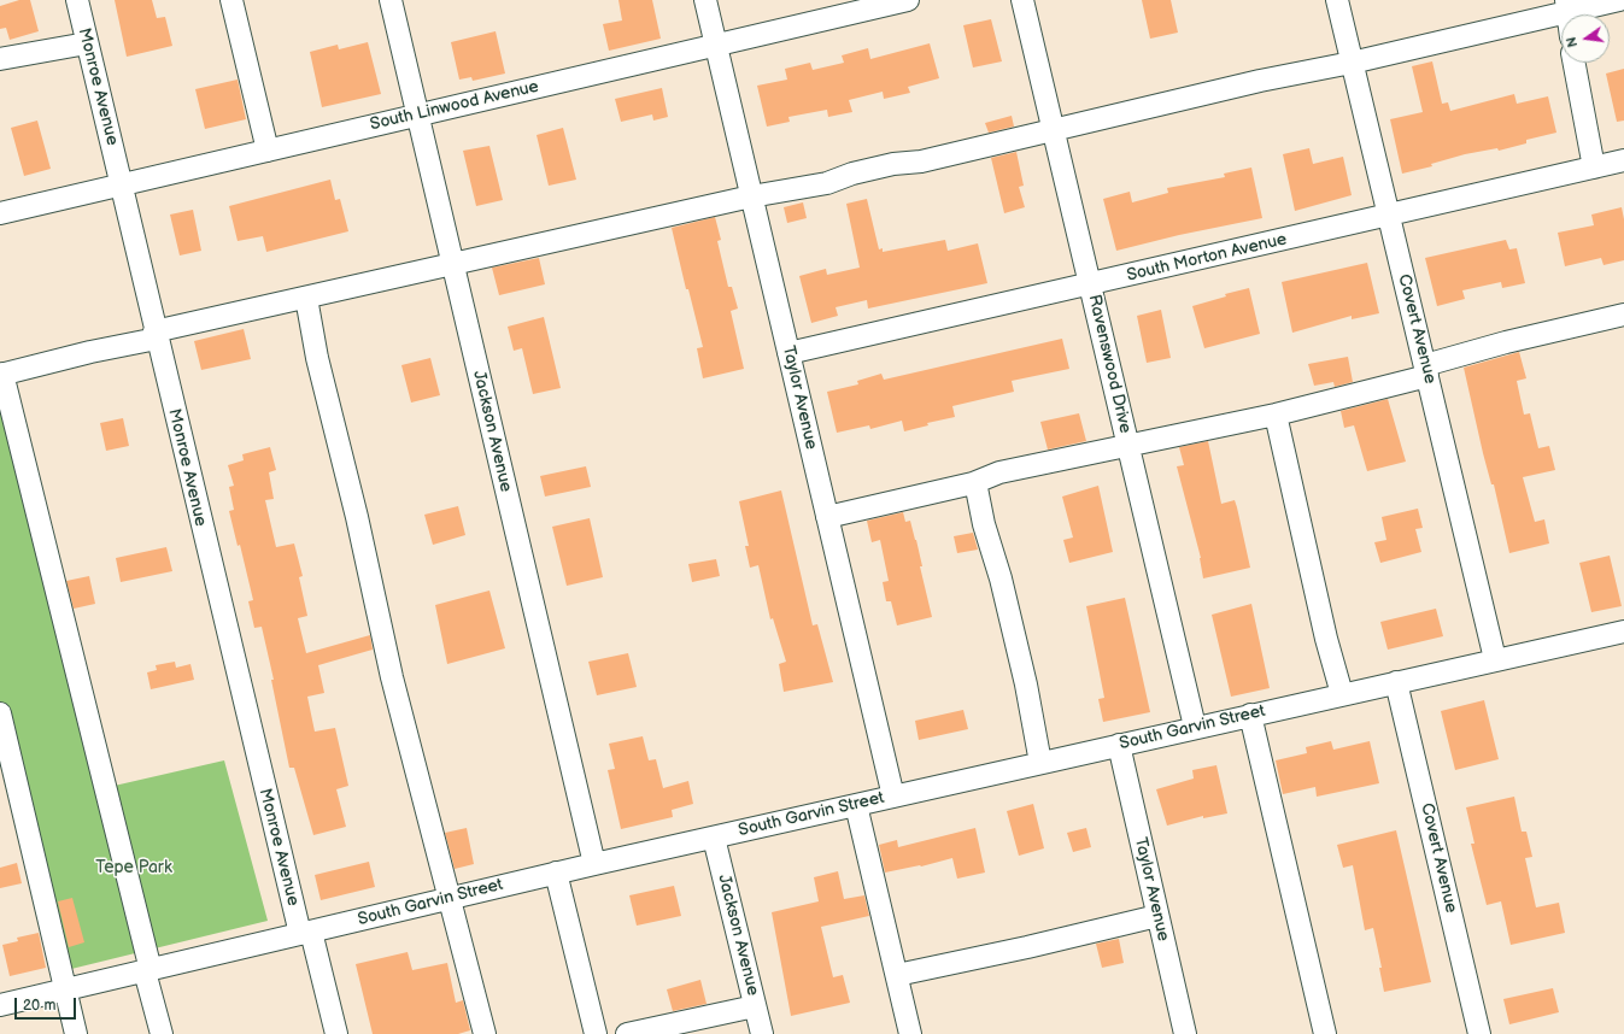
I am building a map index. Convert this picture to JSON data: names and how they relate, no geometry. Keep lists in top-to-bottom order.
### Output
{
  "streets": {
    "street": [
      "Monroe Avenue",
      "South Linwood Avenue",
      "South Morton Avenue",
      "Covert Avenue",
      "Ravenswood Drive",
      "Taylor Avenue",
      "Jackson Avenue",
      "South Garvin Street"
    ]
  },
  "crossings": [
    ["Monroe Avenue", "South Linwood Avenue"],
    ["Monroe Avenue", "South Garvin Street"],
    ["South Linwood Avenue", "Taylor Avenue"],
    ["South Linwood Avenue", "Jackson Avenue"],
    ["South Morton Avenue", "Covert Avenue"],
    ["South Morton Avenue", "Ravenswood Drive"],
    ["South Morton Avenue", "Taylor Avenue"],
    ["Covert Avenue", "South Garvin Street"],
    ["Ravenswood Drive", "South Garvin Street"],
    ["Taylor Avenue", "South Garvin Street"],
    ["Jackson Avenue", "South Garvin Street"]
  ],
  "parks": ["Tepe Park"],
  "scale_bar": "20 m",
  "north": "left"
}
